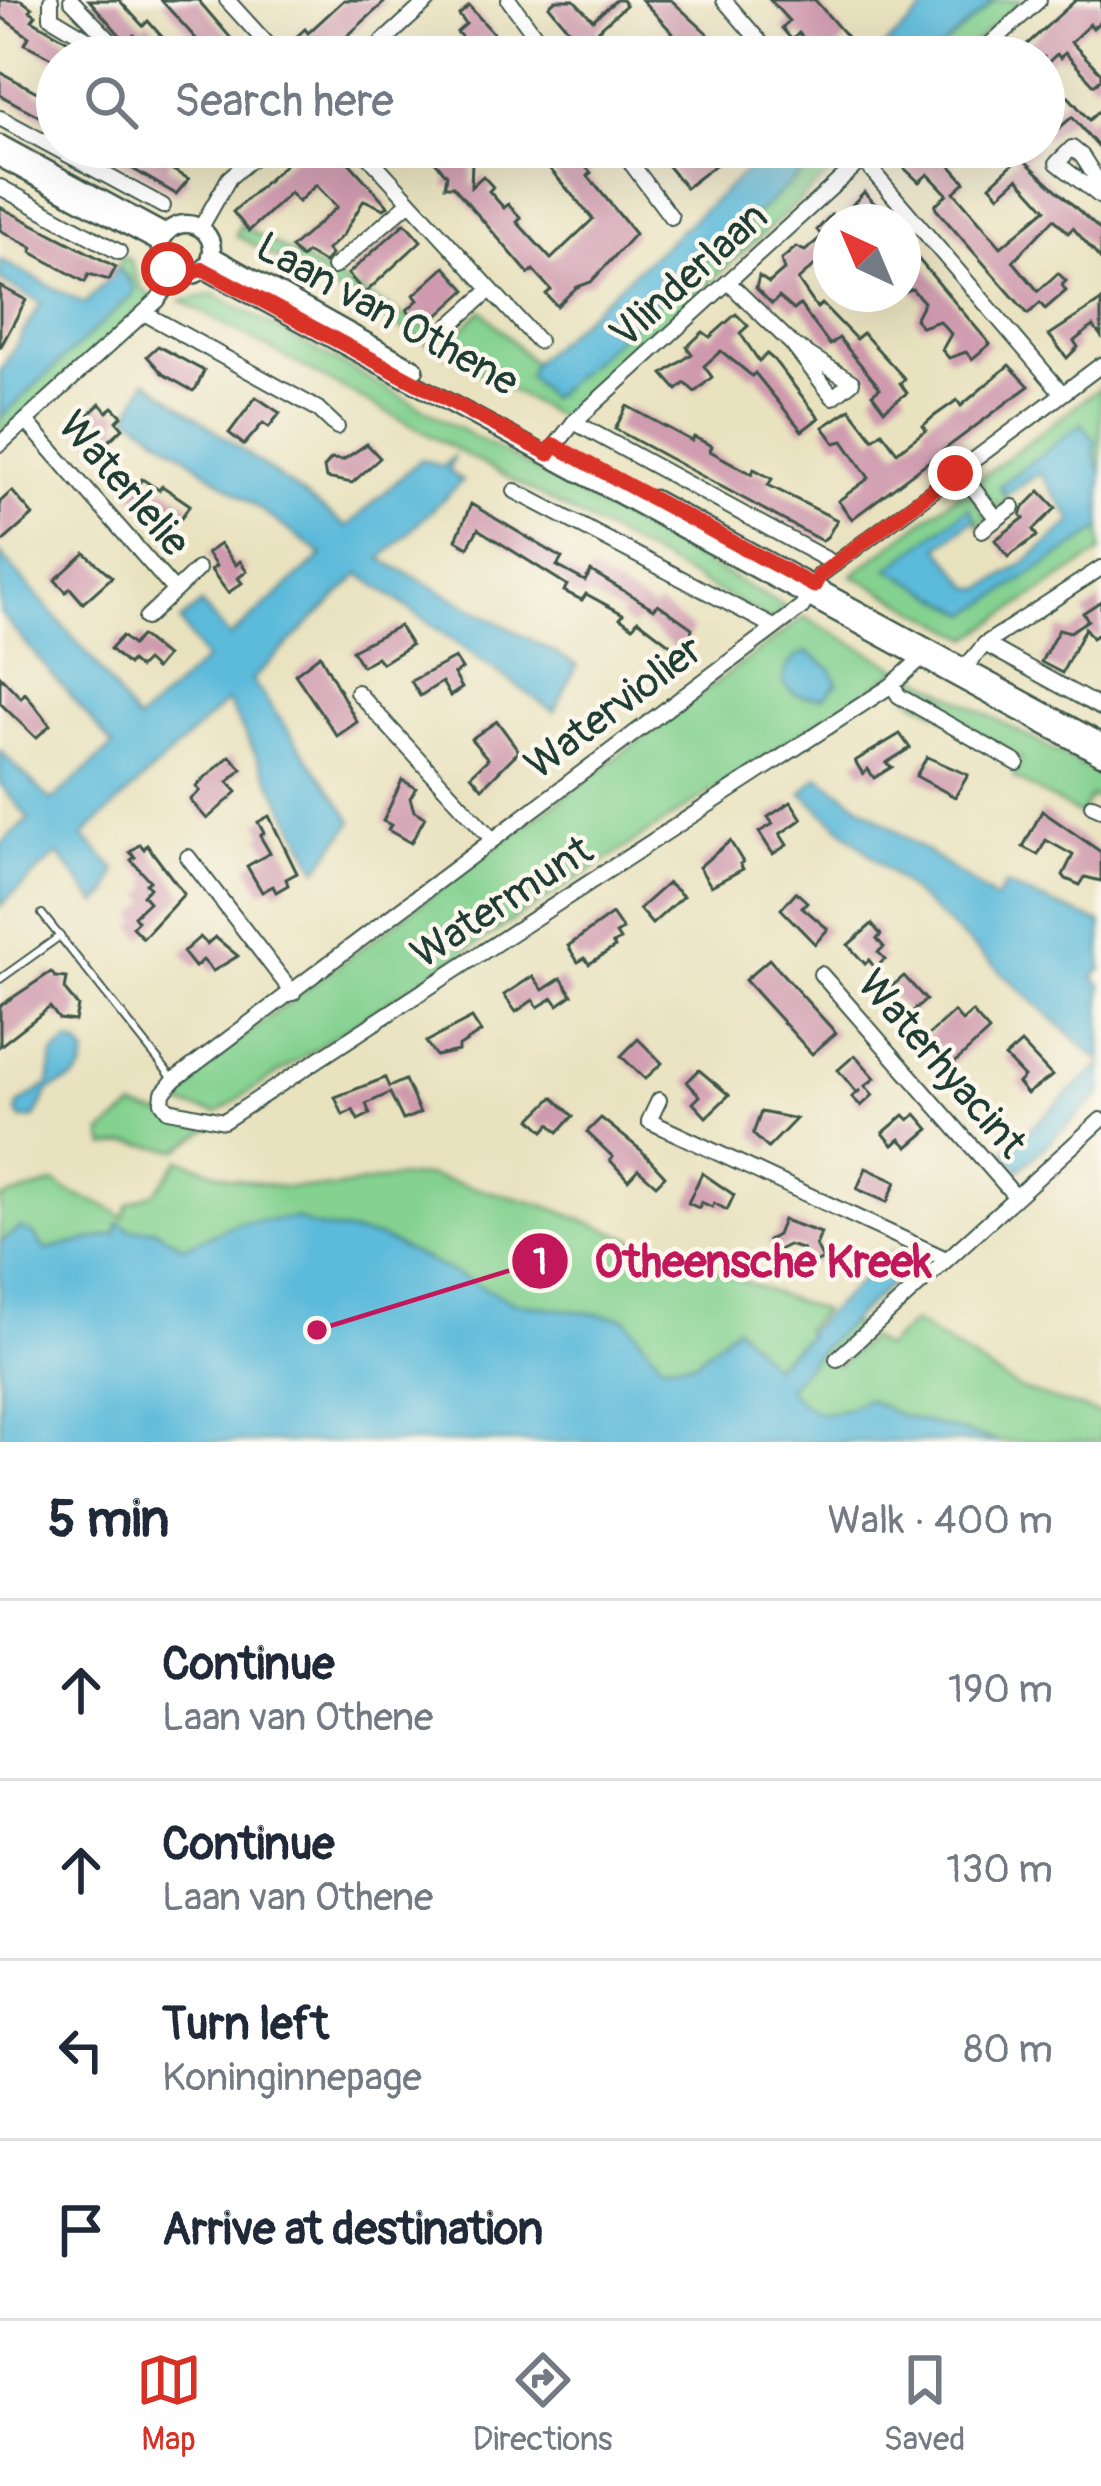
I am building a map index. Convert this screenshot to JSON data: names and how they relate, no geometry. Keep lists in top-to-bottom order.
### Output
{
  "streets": {
    "street": [
      "Vlinderlaan",
      "Laan van Othene",
      "Waterlelie",
      "Waterviolier",
      "Watermunt",
      "Waterhyacint"
    ]
  },
  "crossings": [
    ["Vlinderlaan", "Laan van Othene"],
    ["Laan van Othene", "Waterlelie"],
    ["Laan van Othene", "Waterviolier"],
    ["Laan van Othene", "Watermunt"],
    ["Waterviolier", "Watermunt"]
  ],
  "places": ["Otheensche Kreek"],
  "north": "top left",
  "page": {
    "search": "Search here",
    "heading": ["5 min", "Walk · 400 m"],
    "list": [
      ["Continue", "Laan van Othene", "190 m"],
      ["Continue", "Laan van Othene", "130 m"],
      ["Turn left", "Koninginnepage", "80 m"],
      "Arrive at destination"
    ],
    "nav": ["Map", "Directions", "Saved"]
  }
}
